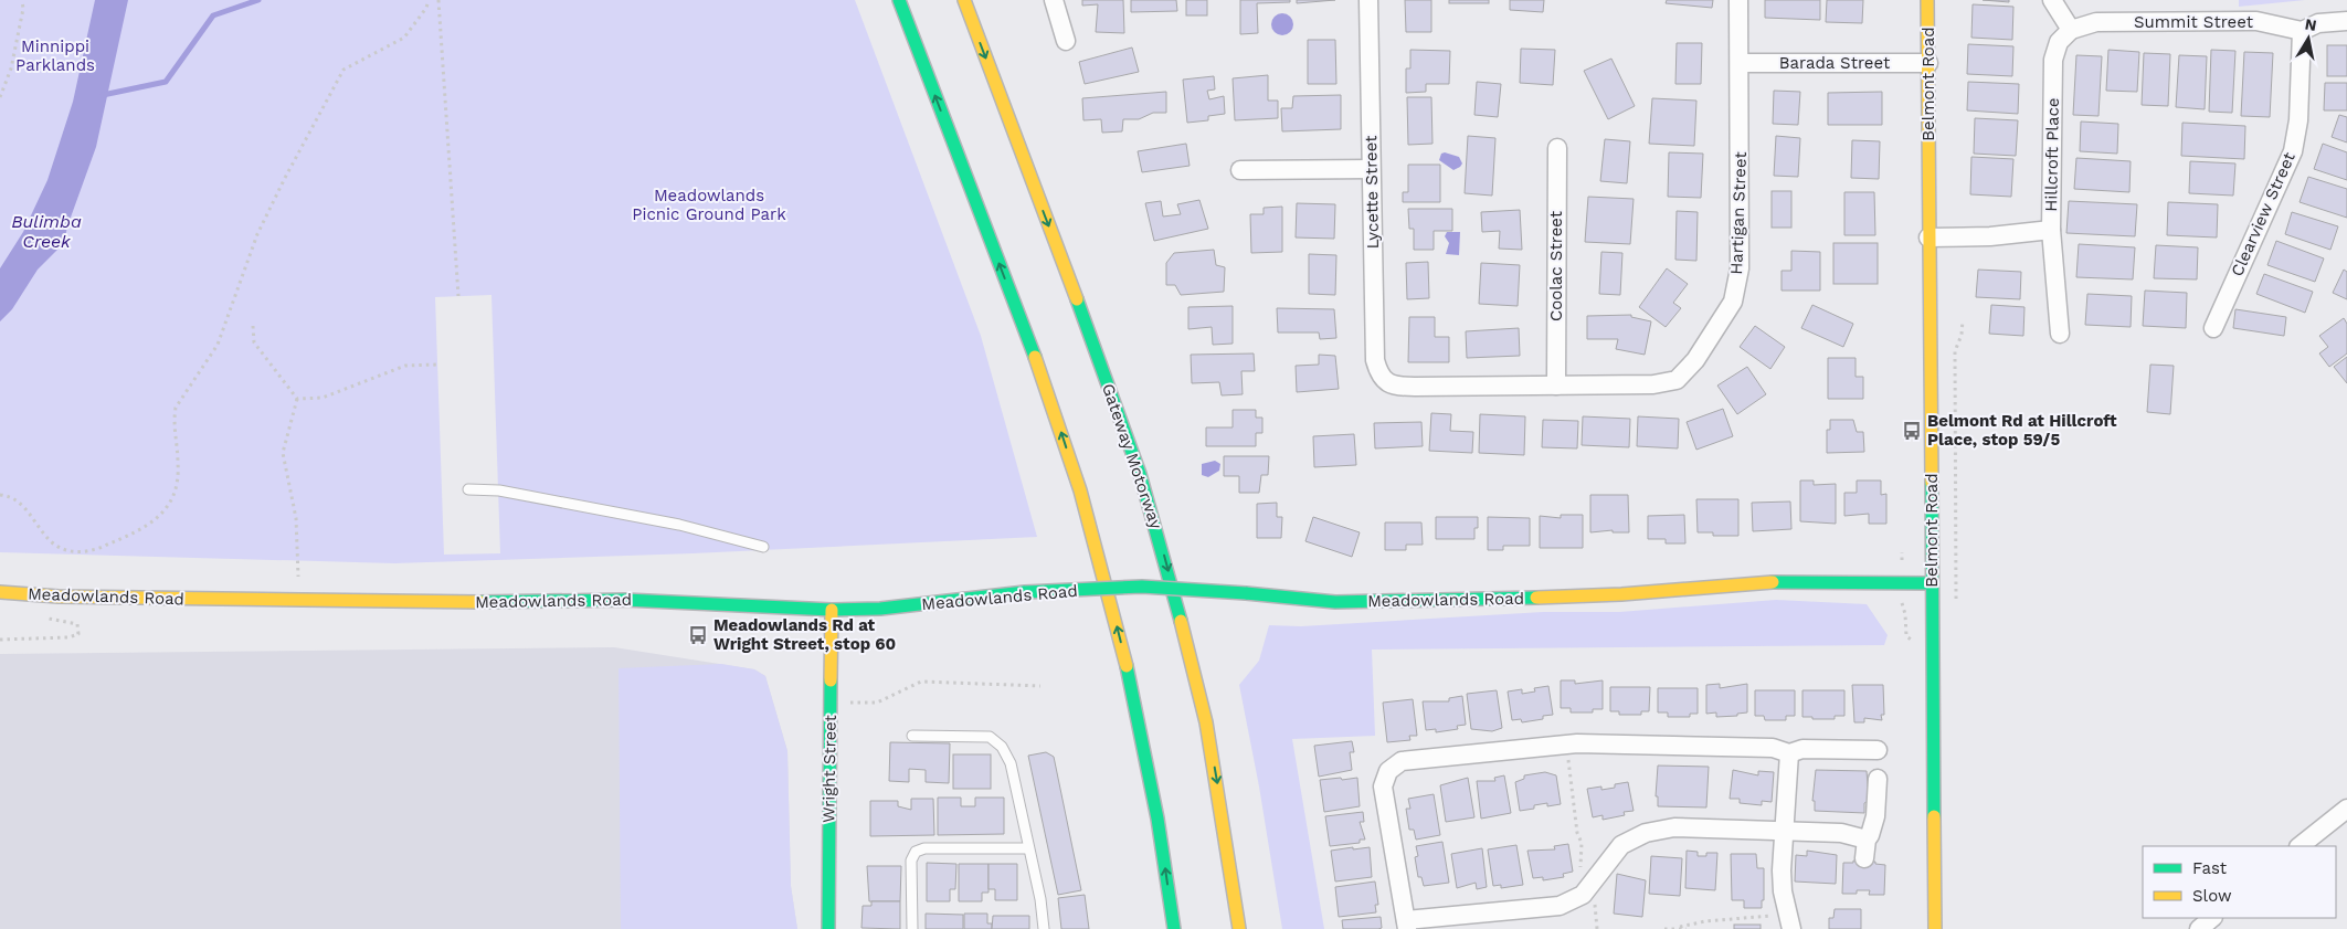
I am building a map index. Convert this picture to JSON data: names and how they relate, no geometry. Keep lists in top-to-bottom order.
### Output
{
  "streets": {
    "main road": [
      "Belmont Road",
      "Gateway Motorway",
      "Meadowlands Road",
      "Wright Street"
    ],
    "street": [
      "Summit Street",
      "Barada Street",
      "Hillcroft Place",
      "Lycette Street",
      "Hartigan Street",
      "Clearview Street",
      "Coolac Street"
    ]
  },
  "crossings": [
    ["Summit Street", "Hillcroft Place"],
    ["Summit Street", "Clearview Street"],
    ["Barada Street", "Belmont Road"],
    ["Barada Street", "Hartigan Street"],
    ["Belmont Road", "Hillcroft Place"],
    ["Belmont Road", "Meadowlands Road"],
    ["Lycette Street", "Hartigan Street"],
    ["Hartigan Street", "Coolac Street"],
    ["Meadowlands Road", "Wright Street"]
  ],
  "water": ["Bulimba Creek"],
  "parks": ["Minnippi Parklands", "Meadowlands Picnic Ground Park"],
  "places": {
    "bus stop": ["Belmont Rd at Hillcroft Place, stop 59/5", "Meadowlands Rd at Wright Street, stop 60"]
  },
  "legend": ["Fast", "Slow"],
  "north": "top"
}
